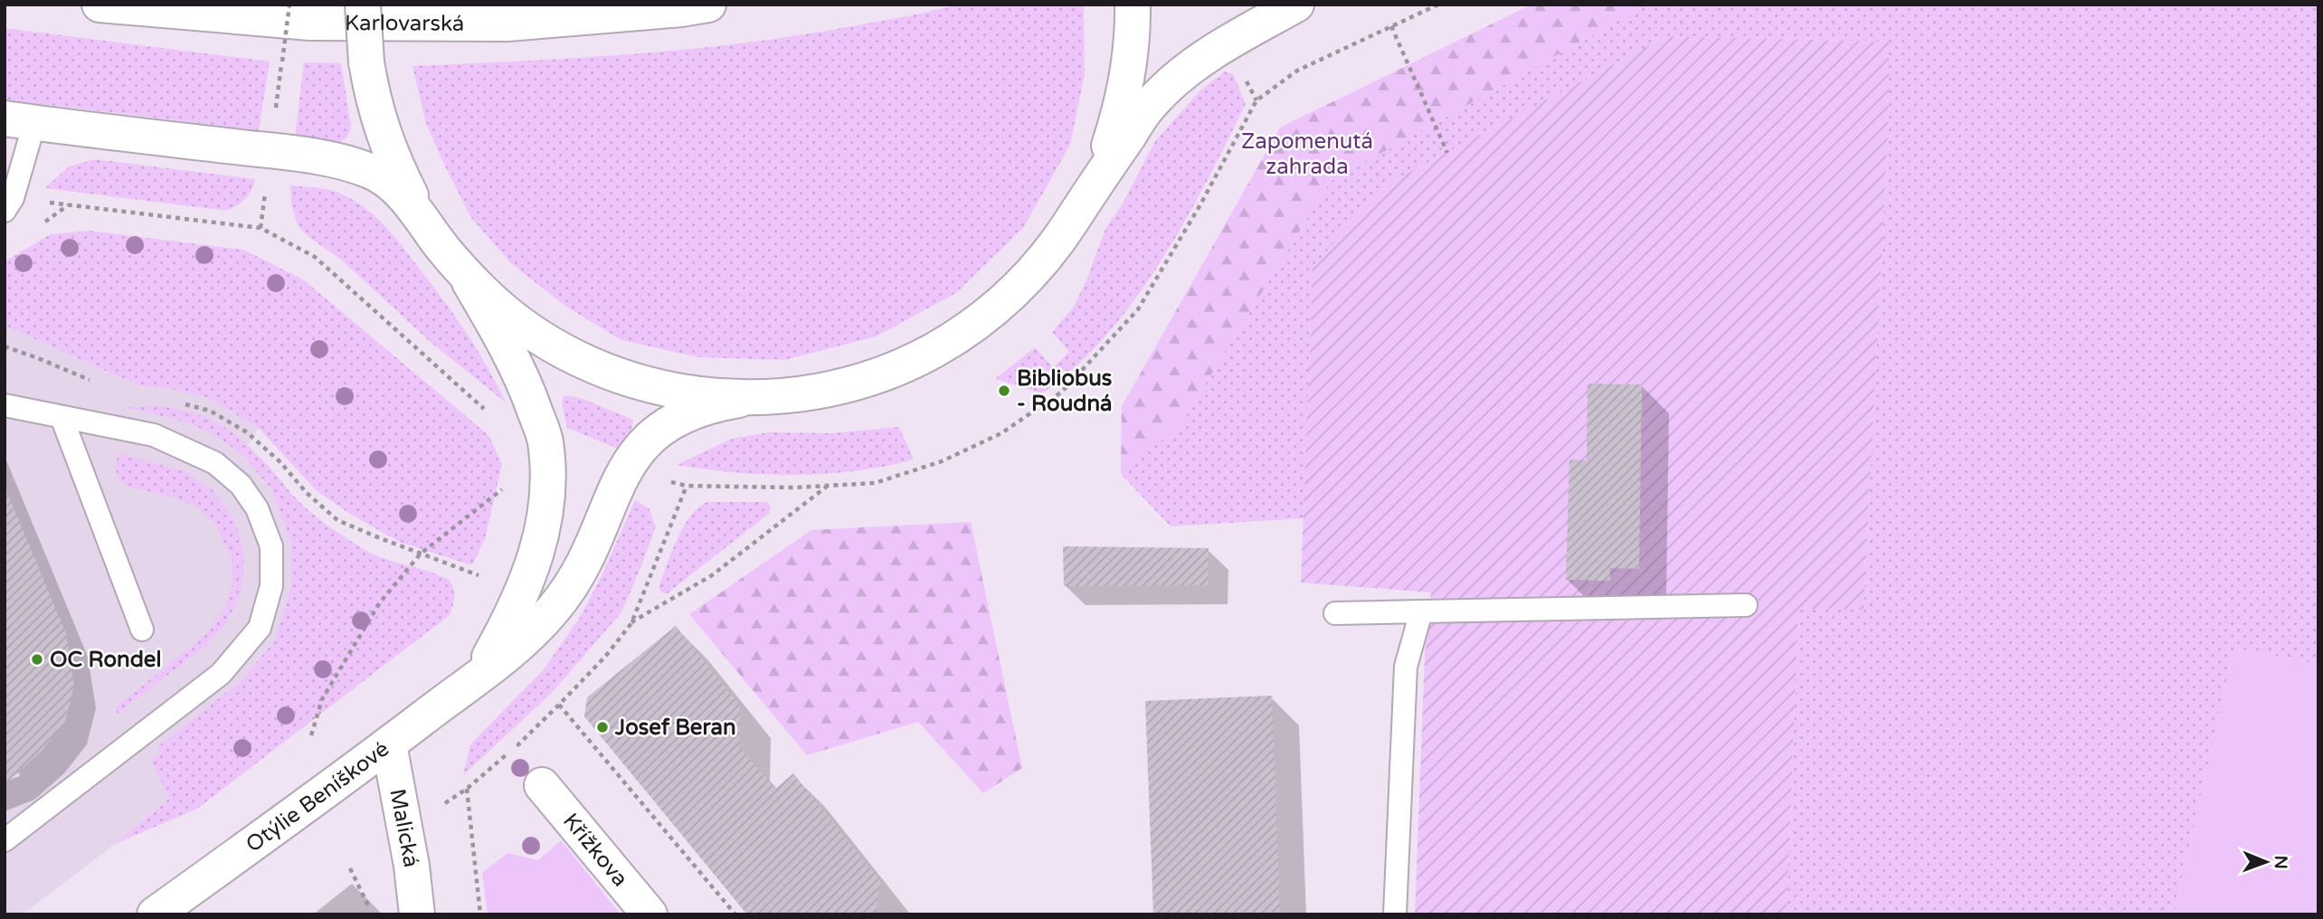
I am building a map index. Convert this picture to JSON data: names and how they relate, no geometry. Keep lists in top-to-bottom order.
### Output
{
  "streets": {
    "main road": [
      "Karlovarská",
      "Otýlie Beníškové",
      "Malická",
      "Křížkova"
    ]
  },
  "crossings": [
    ["Otýlie Beníškové", "Malická"]
  ],
  "parks": ["Zapomenutá zahrada"],
  "places": ["Bibliobus - Roudná", "OC Rondel", "Josef Beran"],
  "north": "right"
}
